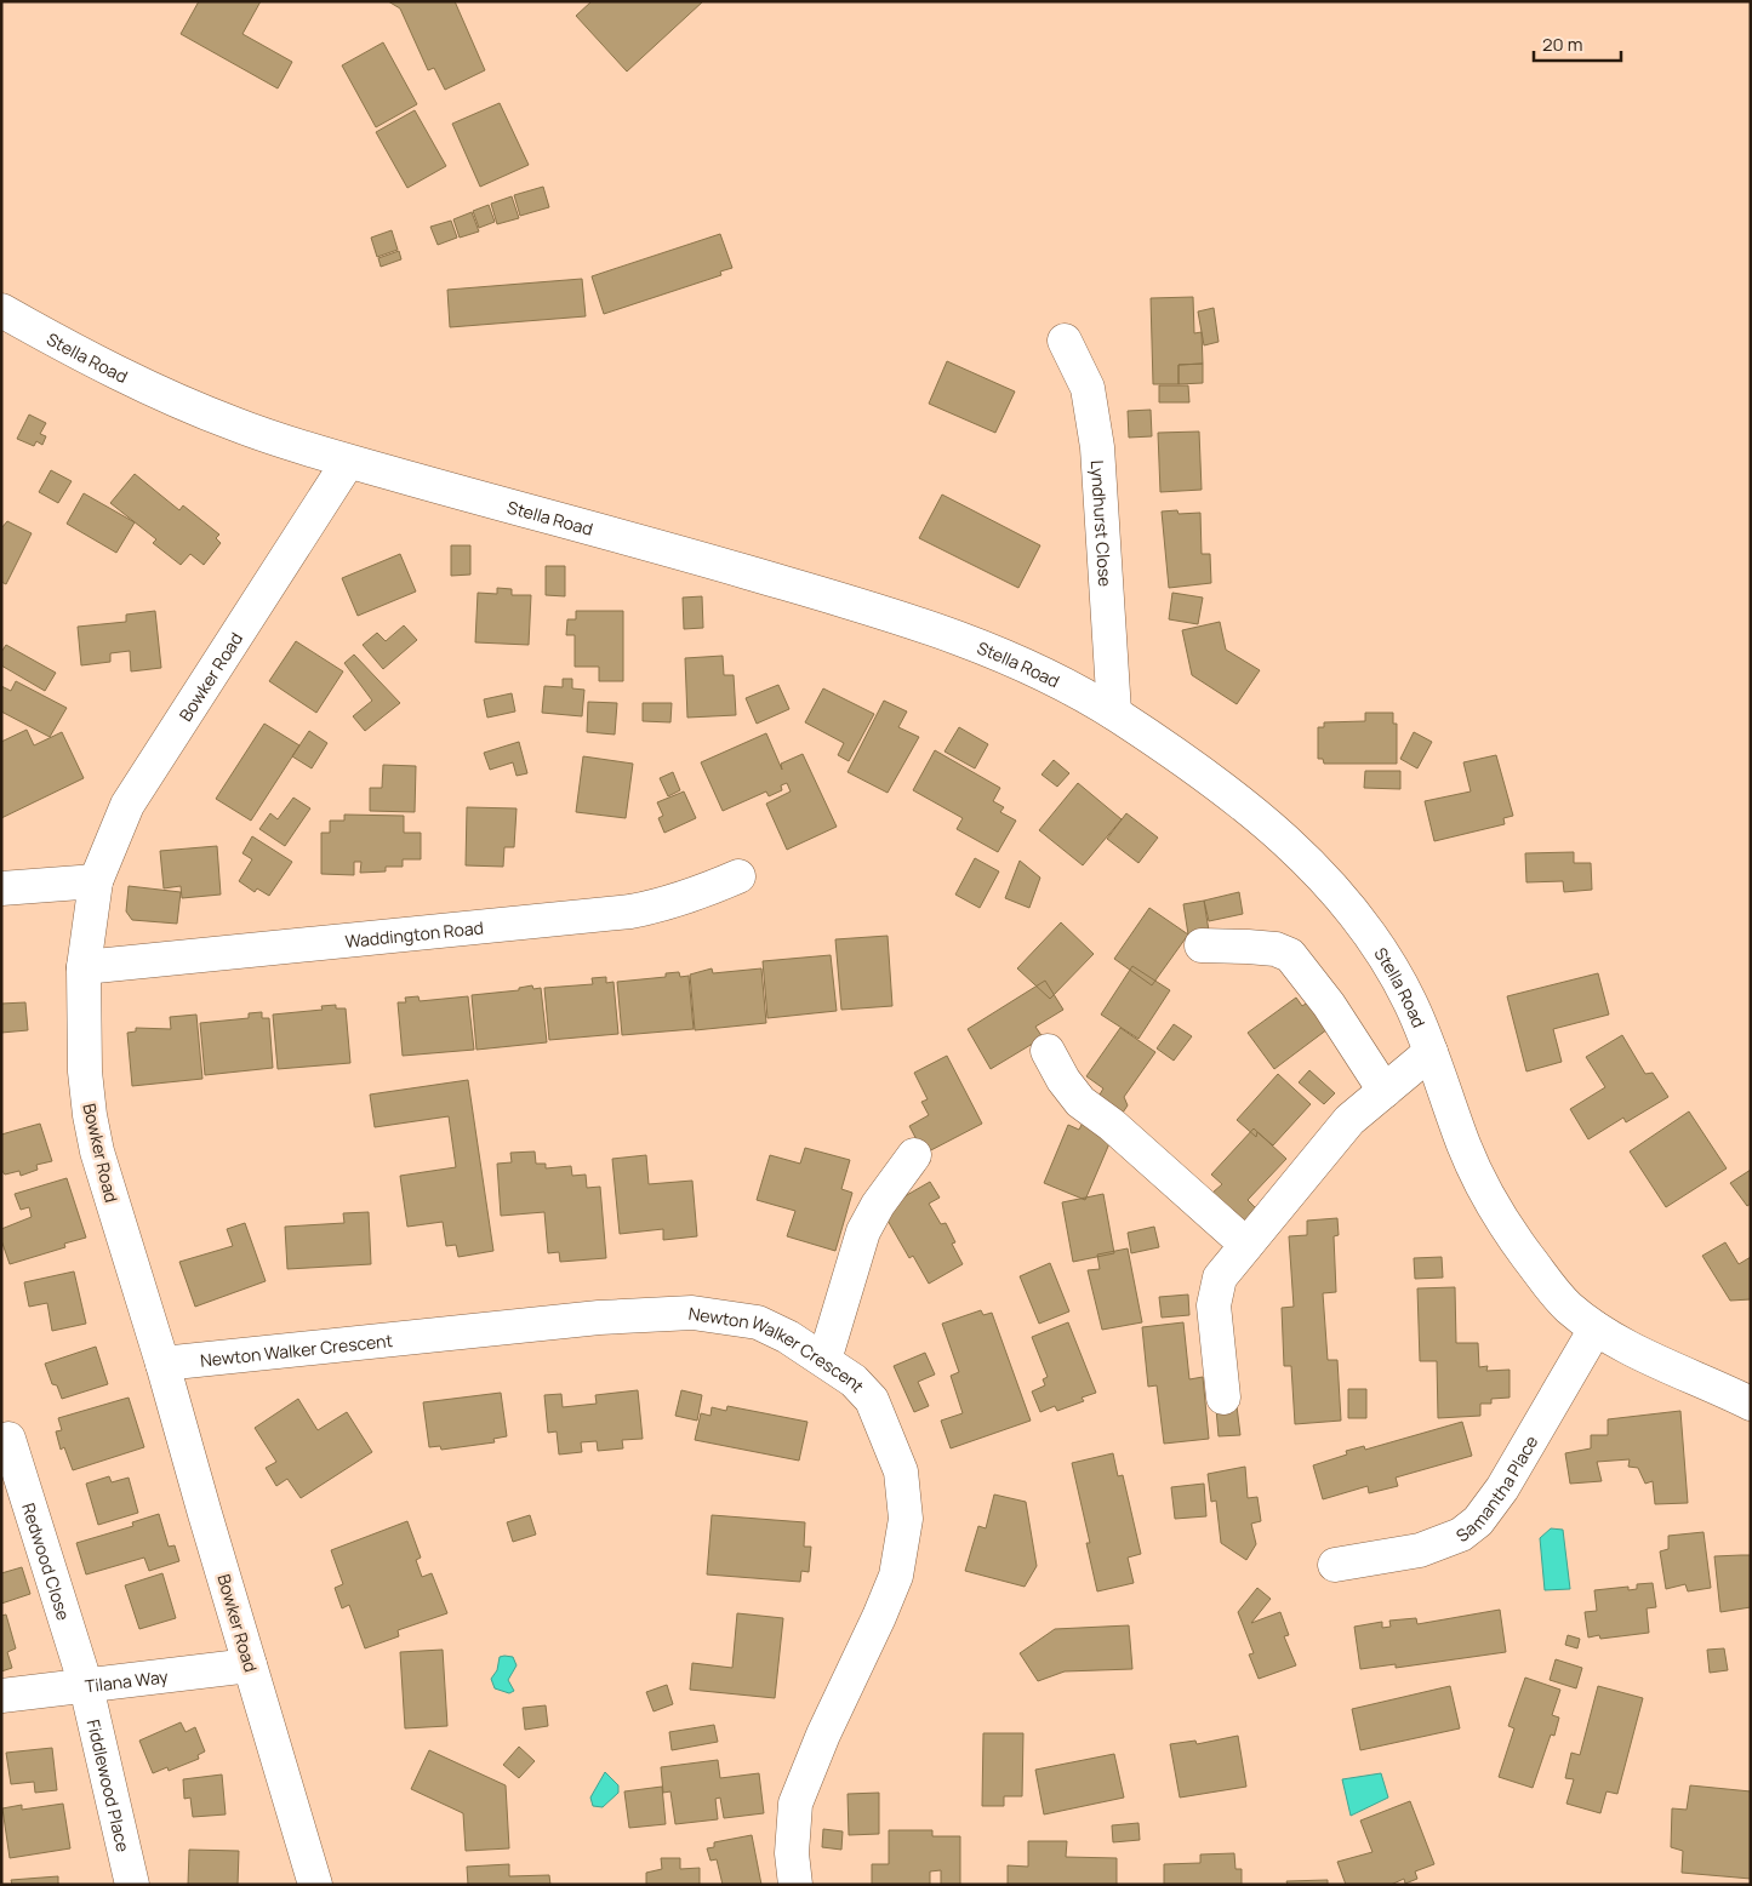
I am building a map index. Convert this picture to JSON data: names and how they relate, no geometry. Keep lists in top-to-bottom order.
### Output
{
  "streets": {
    "street": [
      "Stella Road",
      "Lyndhurst Close",
      "Bowker Road",
      "Waddington Road",
      "Newton Walker Crescent",
      "Samantha Place",
      "Redwood Close",
      "Tilana Way",
      "Fiddlewood Place"
    ]
  },
  "crossings": [
    ["Stella Road", "Lyndhurst Close"],
    ["Stella Road", "Bowker Road"],
    ["Stella Road", "Samantha Place"],
    ["Bowker Road", "Waddington Road"],
    ["Bowker Road", "Newton Walker Crescent"],
    ["Bowker Road", "Tilana Way"],
    ["Redwood Close", "Tilana Way"],
    ["Redwood Close", "Fiddlewood Place"],
    ["Tilana Way", "Fiddlewood Place"]
  ],
  "scale_bar": "20 m"
}
